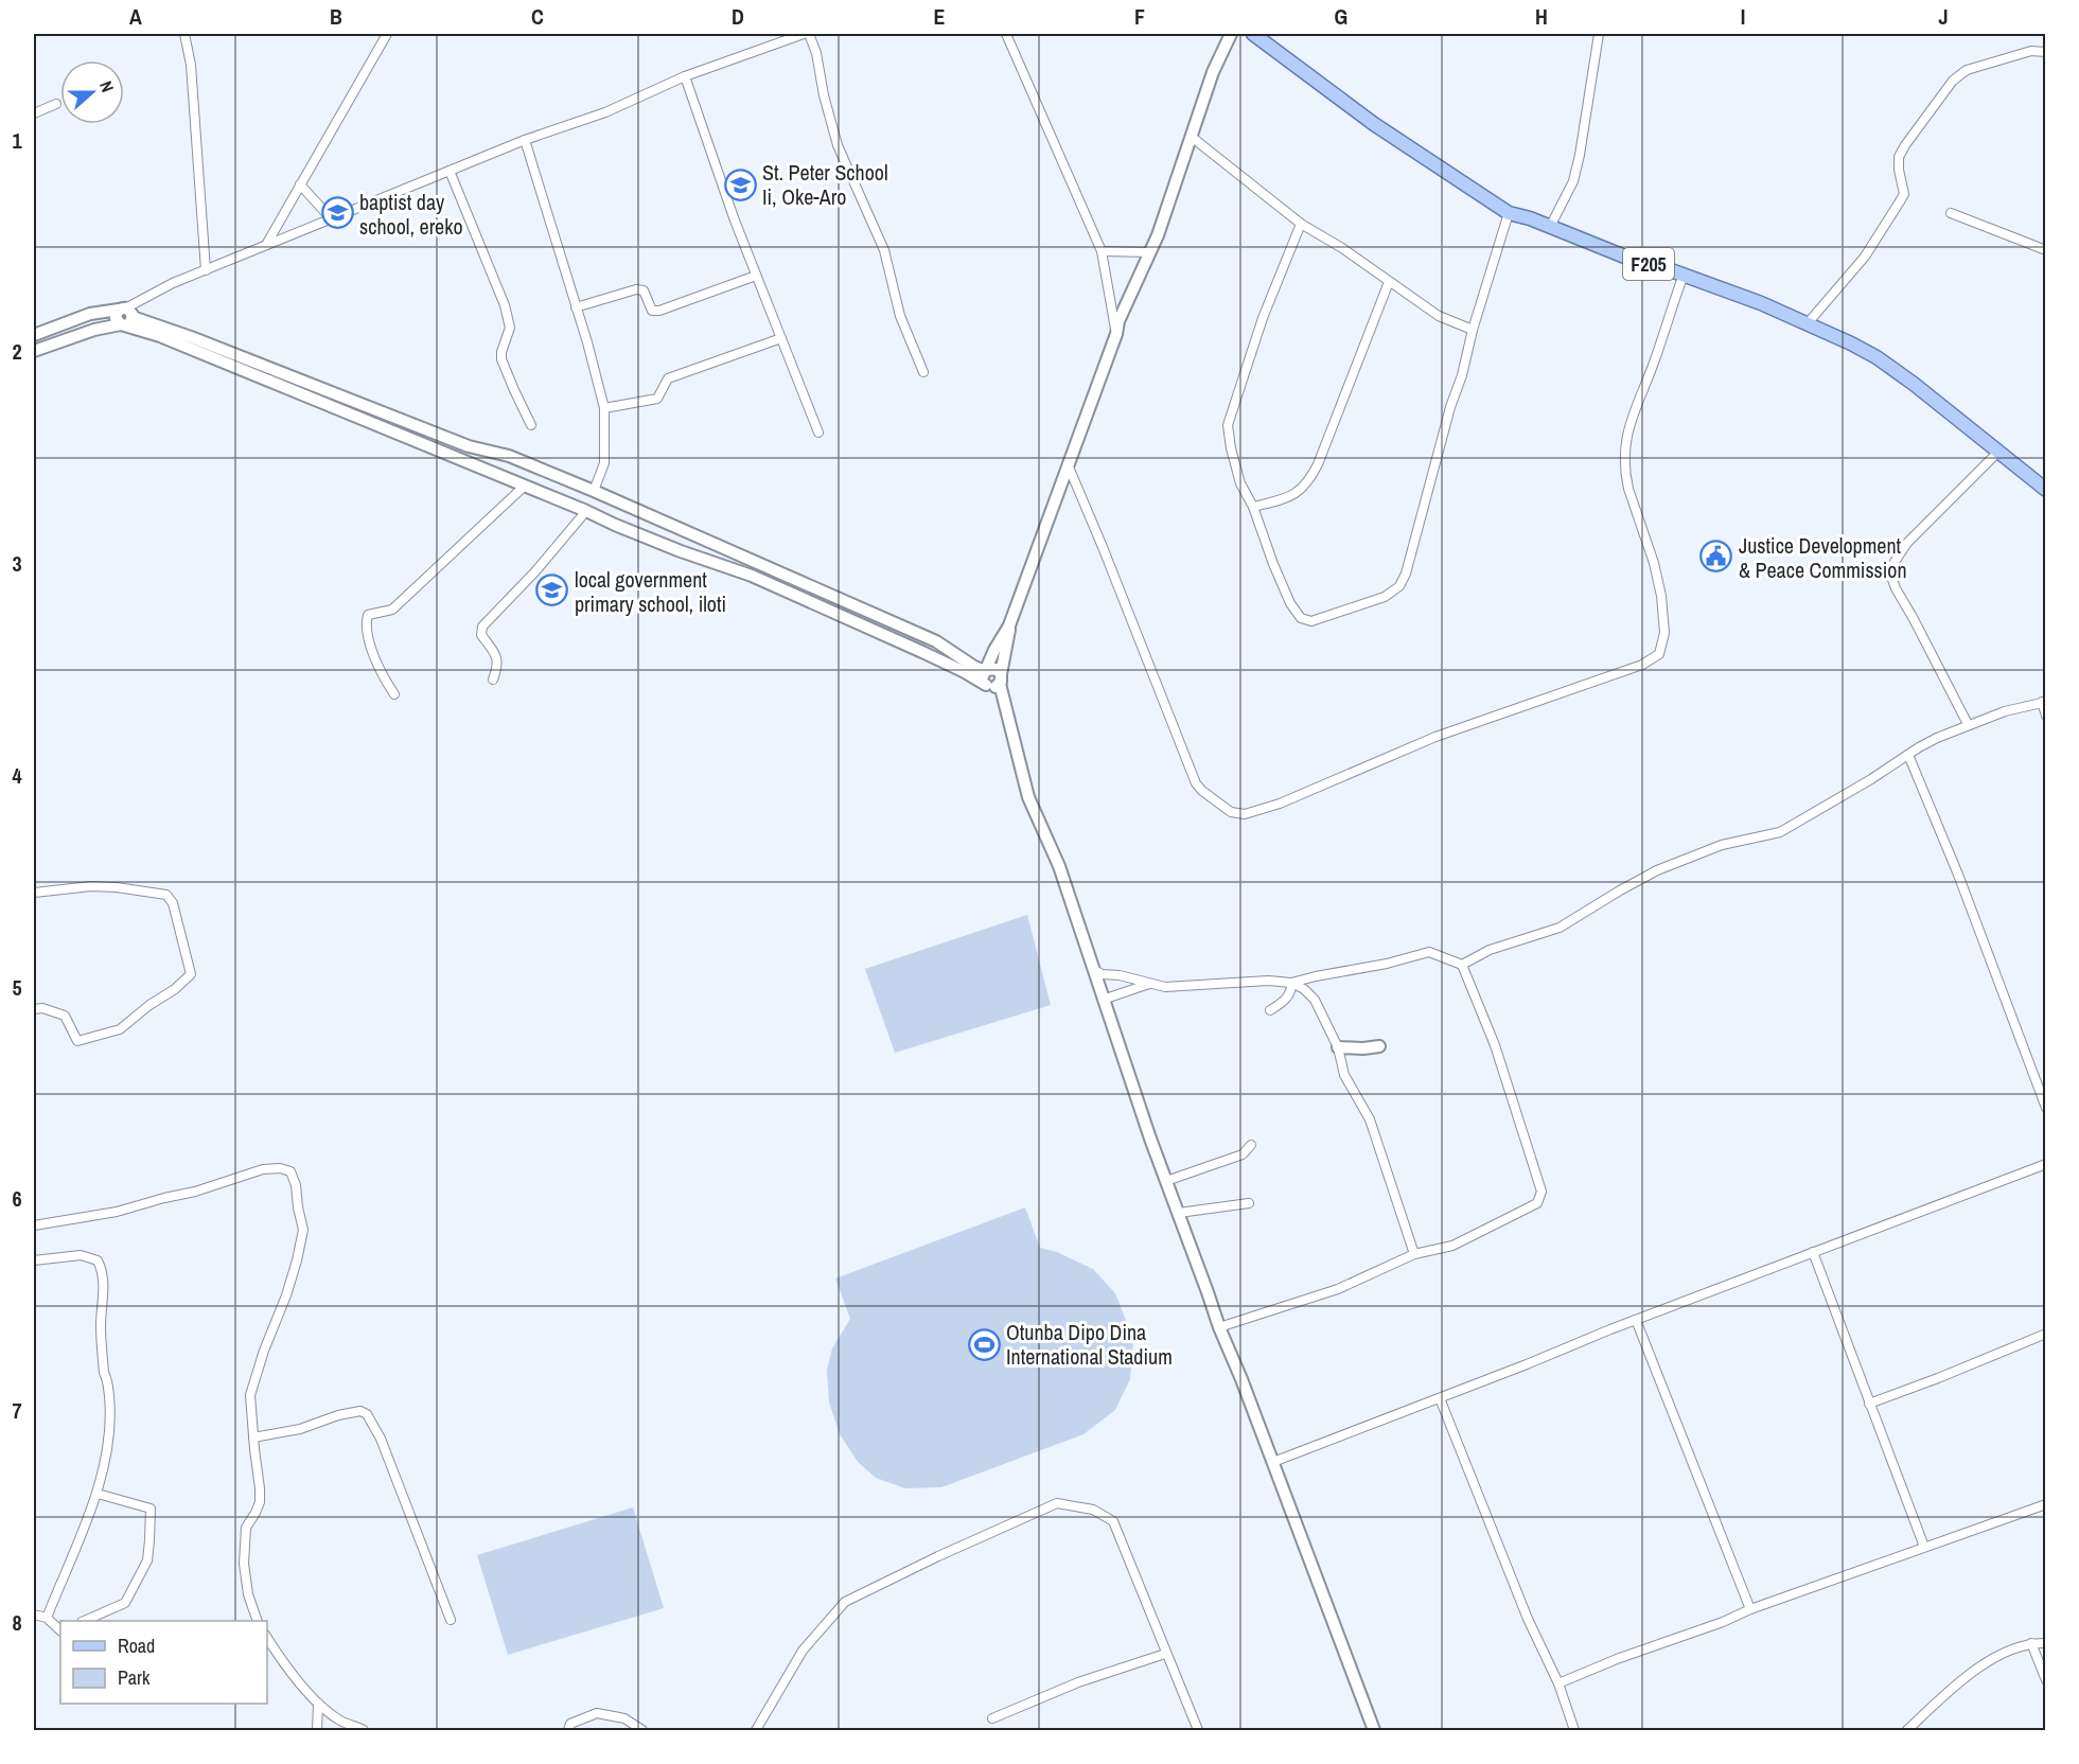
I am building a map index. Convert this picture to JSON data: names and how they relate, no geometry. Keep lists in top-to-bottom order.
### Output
{
  "streets": {
    "main road": ["F205"]
  },
  "places": {
    "school or university": ["St. Peter School Ii, Oke-Aro", "baptist day school, ereko", "local government primary school, iloti"],
    "public building": ["Justice Development & Peace Commission"],
    "sports": ["Otunba Dipo Dina International Stadium"]
  },
  "legend": ["Road", "Park"],
  "north": "right",
  "grid": {
    "columns": [
      "A",
      "B",
      "C",
      "D",
      "E",
      "F",
      "G",
      "H",
      "I",
      "J"
    ],
    "rows": [
      "1",
      "2",
      "3",
      "4",
      "5",
      "6",
      "7",
      "8"
    ]
  }
}
